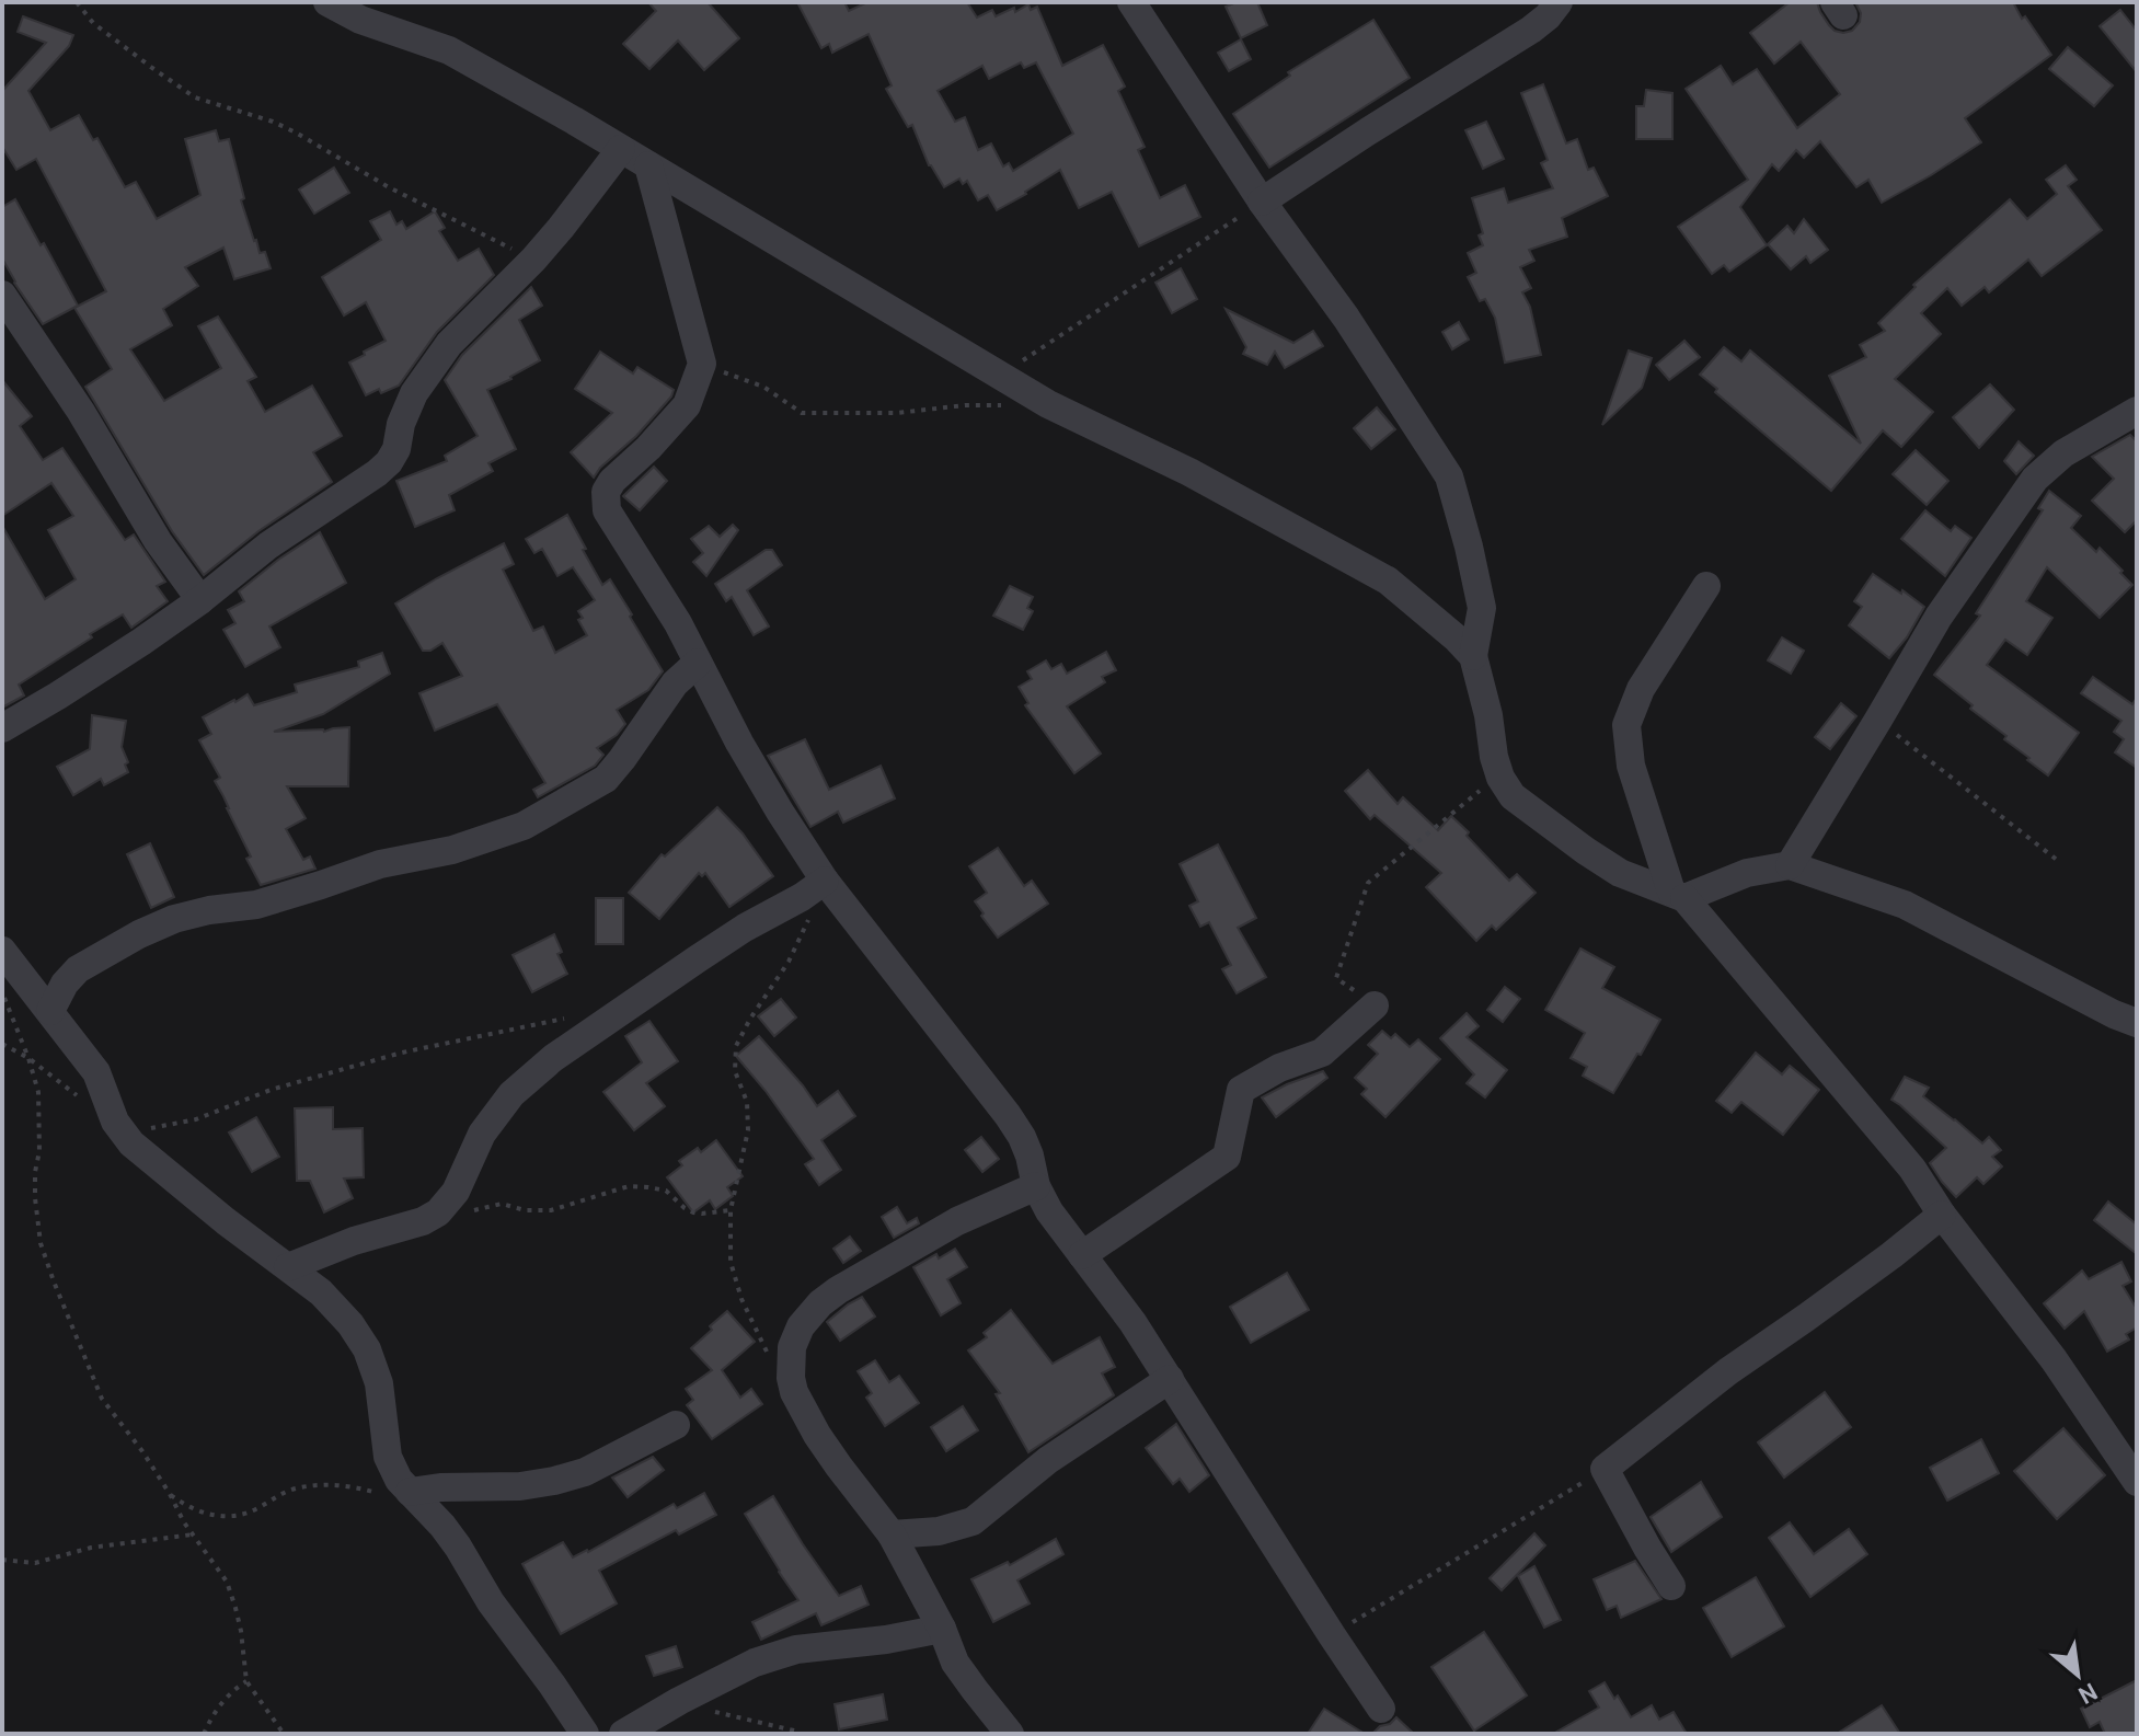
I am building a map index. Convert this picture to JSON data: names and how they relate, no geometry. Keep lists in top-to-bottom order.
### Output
{
  "north": "bottom right"
}
